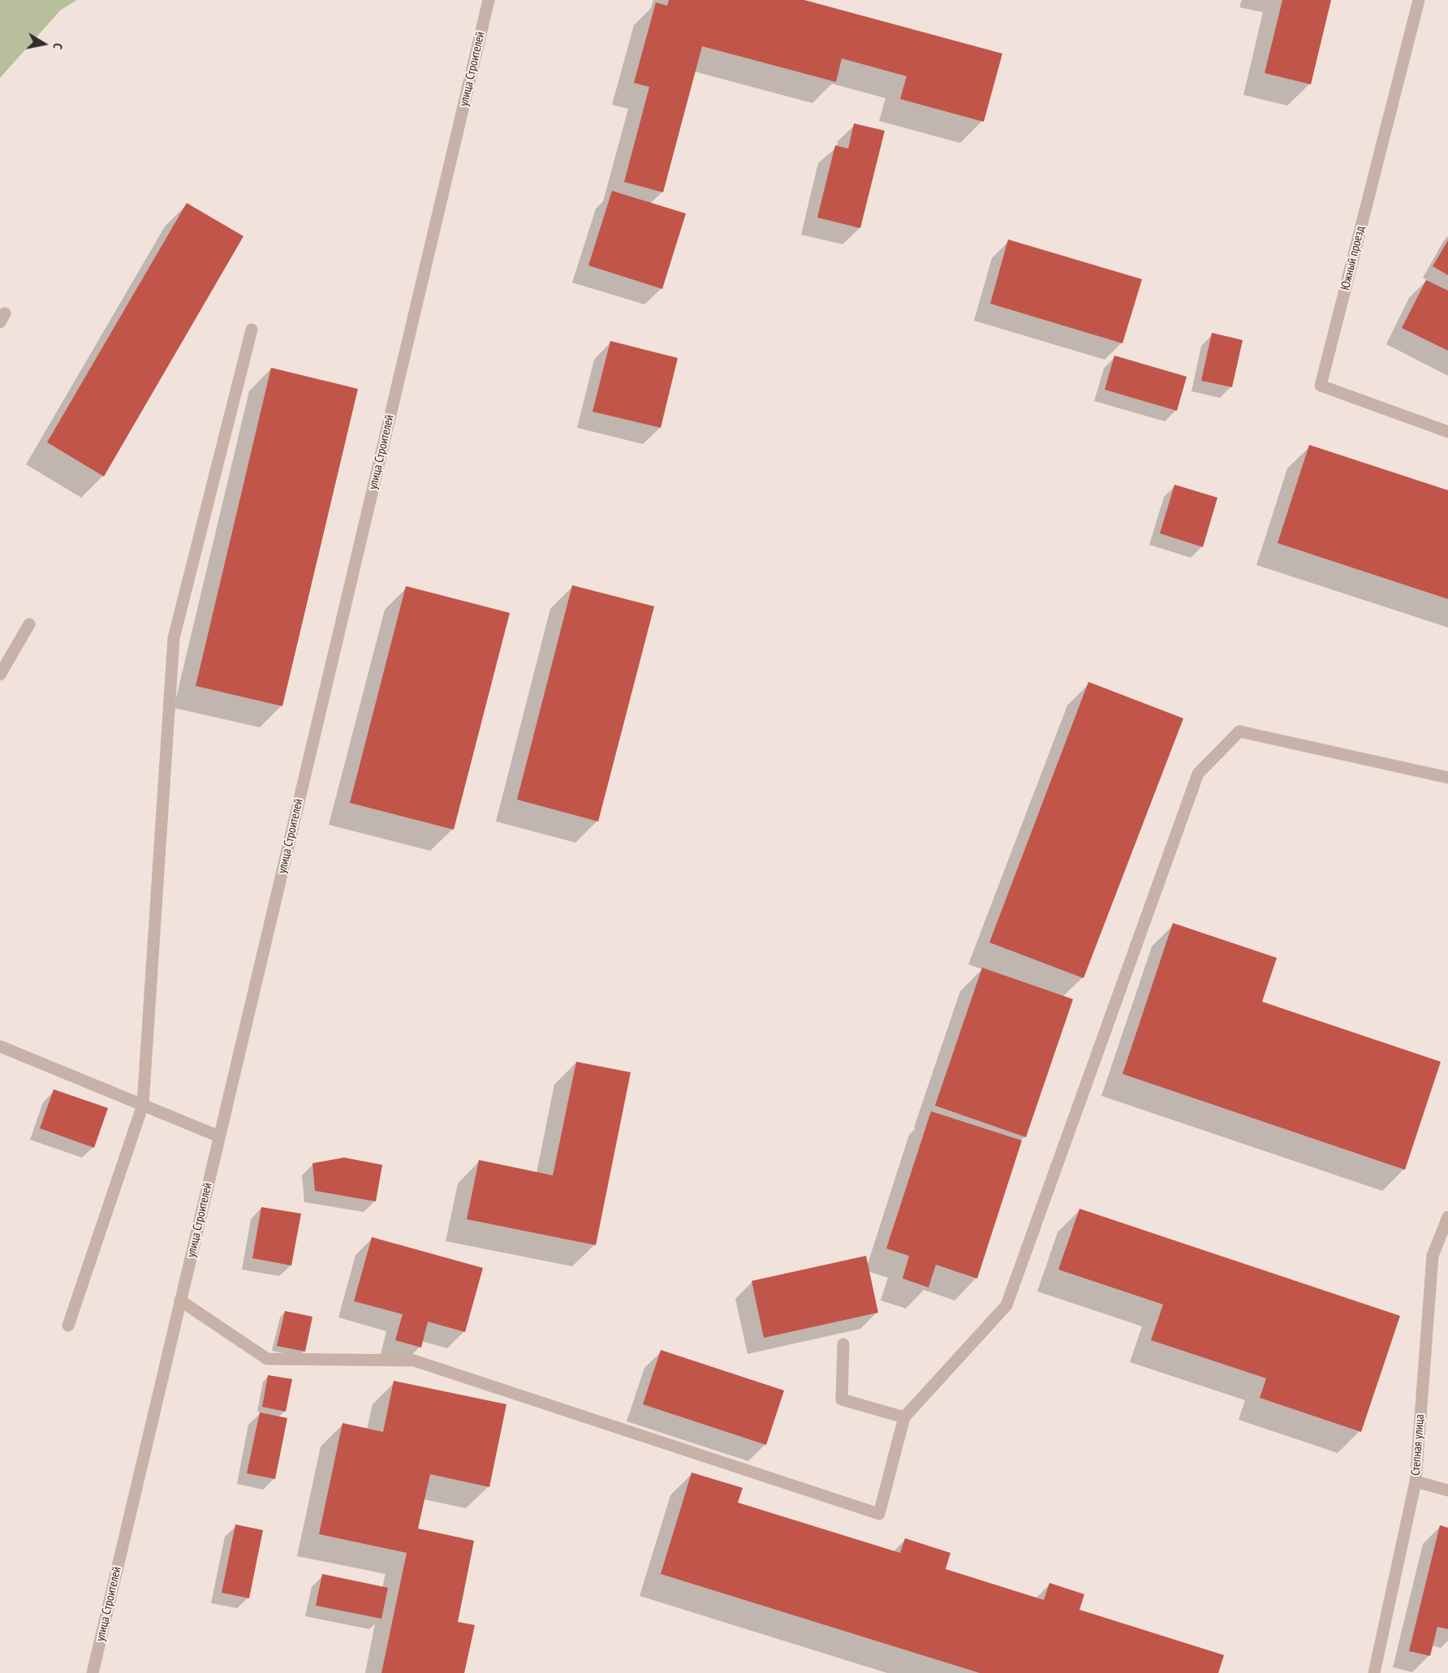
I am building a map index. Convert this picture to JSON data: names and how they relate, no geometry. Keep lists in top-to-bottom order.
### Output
{
  "streets": {
    "street": ["улица Строителей", "Южный проезд", "Степная улица"]
  },
  "north": "right"
}
